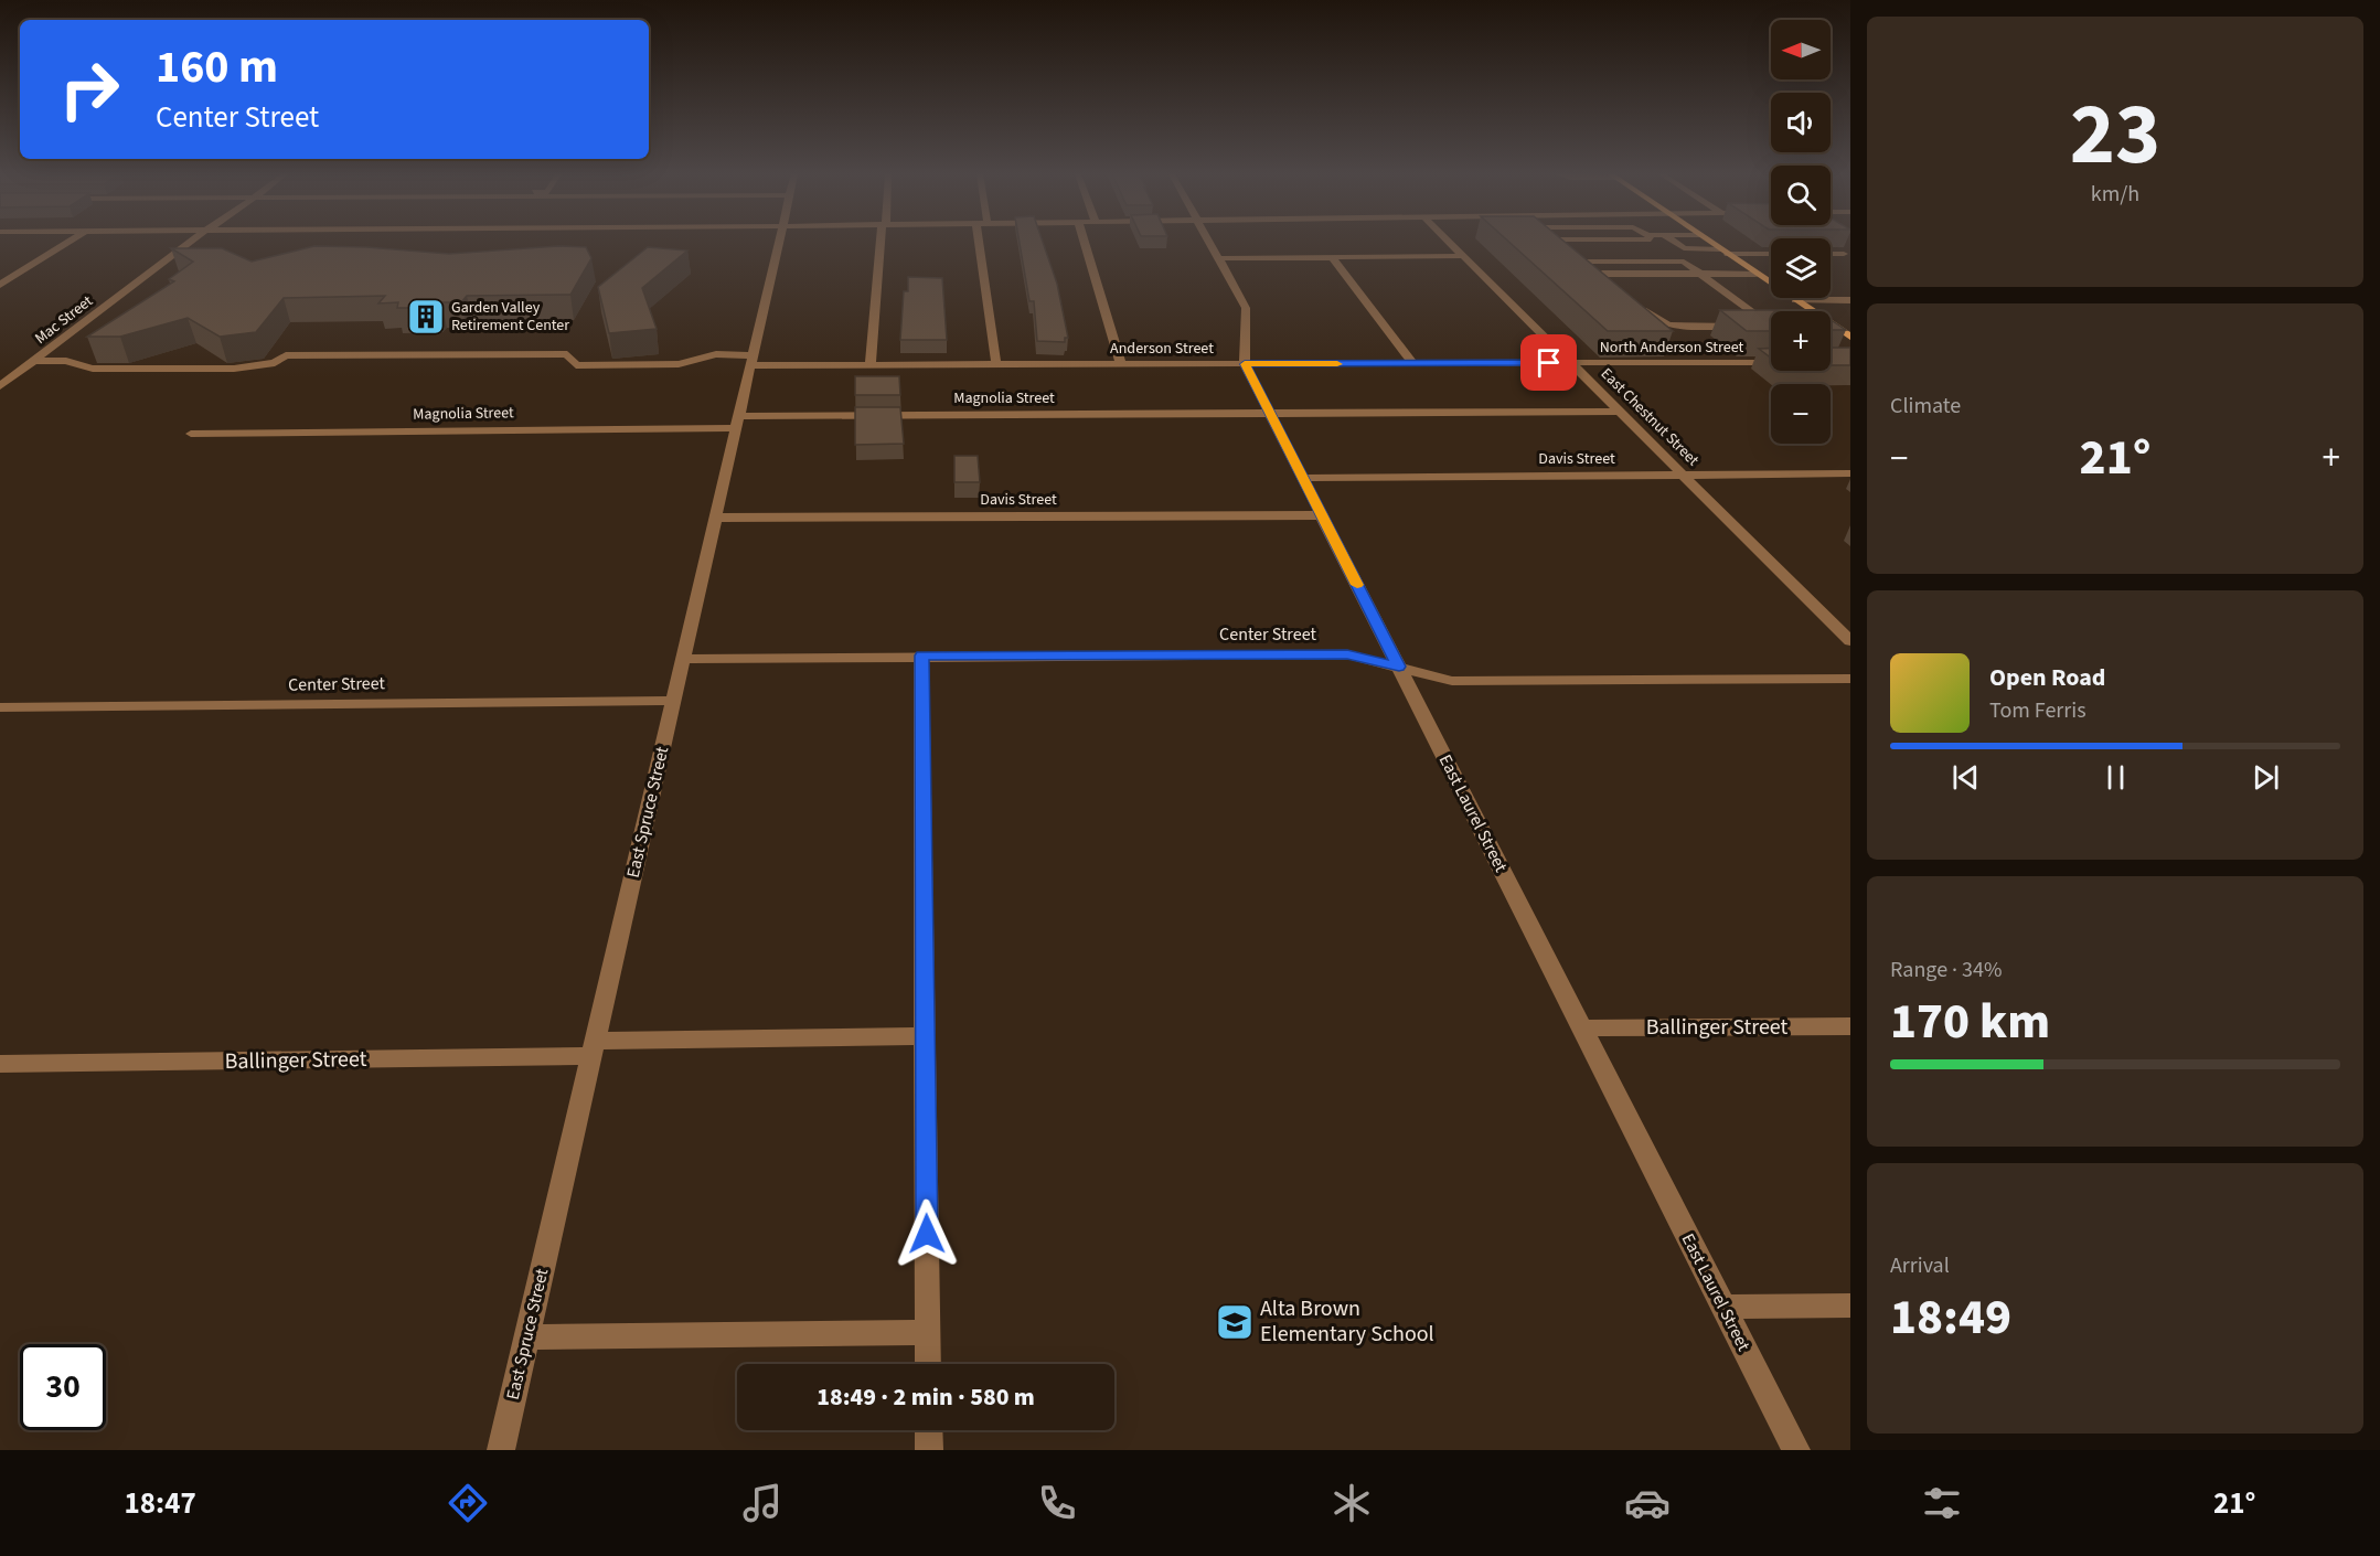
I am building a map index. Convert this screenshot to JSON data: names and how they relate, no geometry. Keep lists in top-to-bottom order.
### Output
{
  "streets": {
    "street": [
      "Mac Street",
      "North Anderson Street",
      "Anderson Street",
      "Magnolia Street",
      "East Chestnut Street",
      "Davis Street",
      "Center Street",
      "East Spruce Street",
      "East Laurel Street",
      "Ballinger Street"
    ]
  },
  "crossings": [
    ["Mac Street", "Anderson Street"],
    ["North Anderson Street", "Anderson Street"],
    ["North Anderson Street", "East Chestnut Street"],
    ["Anderson Street", "East Chestnut Street"],
    ["Anderson Street", "East Spruce Street"],
    ["Anderson Street", "East Laurel Street"],
    ["Magnolia Street", "East Chestnut Street"],
    ["Magnolia Street", "East Spruce Street"],
    ["Magnolia Street", "East Laurel Street"],
    ["East Chestnut Street", "Davis Street"],
    ["Davis Street", "East Spruce Street"],
    ["Davis Street", "East Laurel Street"],
    ["Center Street", "East Spruce Street"],
    ["Center Street", "East Laurel Street"],
    ["East Spruce Street", "Ballinger Street"],
    ["East Laurel Street", "Ballinger Street"]
  ],
  "places": {
    "building": ["Garden Valley Retirement Center"],
    "school or university": ["Alta Brown Elementary School"]
  },
  "north": "left",
  "page": {
    "tile": [
      ["23", "km/h"],
      "Climate",
      ["Range · 34%", "170 km"],
      ["Arrival", "18:49"]
    ],
    "map_buttons": ["+", "−"],
    "turn": ["160 m", "Center Street"],
    "heat": ["−", "21°", "+"],
    "song": ["Open Road", "Tom Ferris"],
    "limit": "30",
    "trip": "18:49 · 2 min · 580 m",
    "tabs": ["18:47", "21°"]
  }
}
